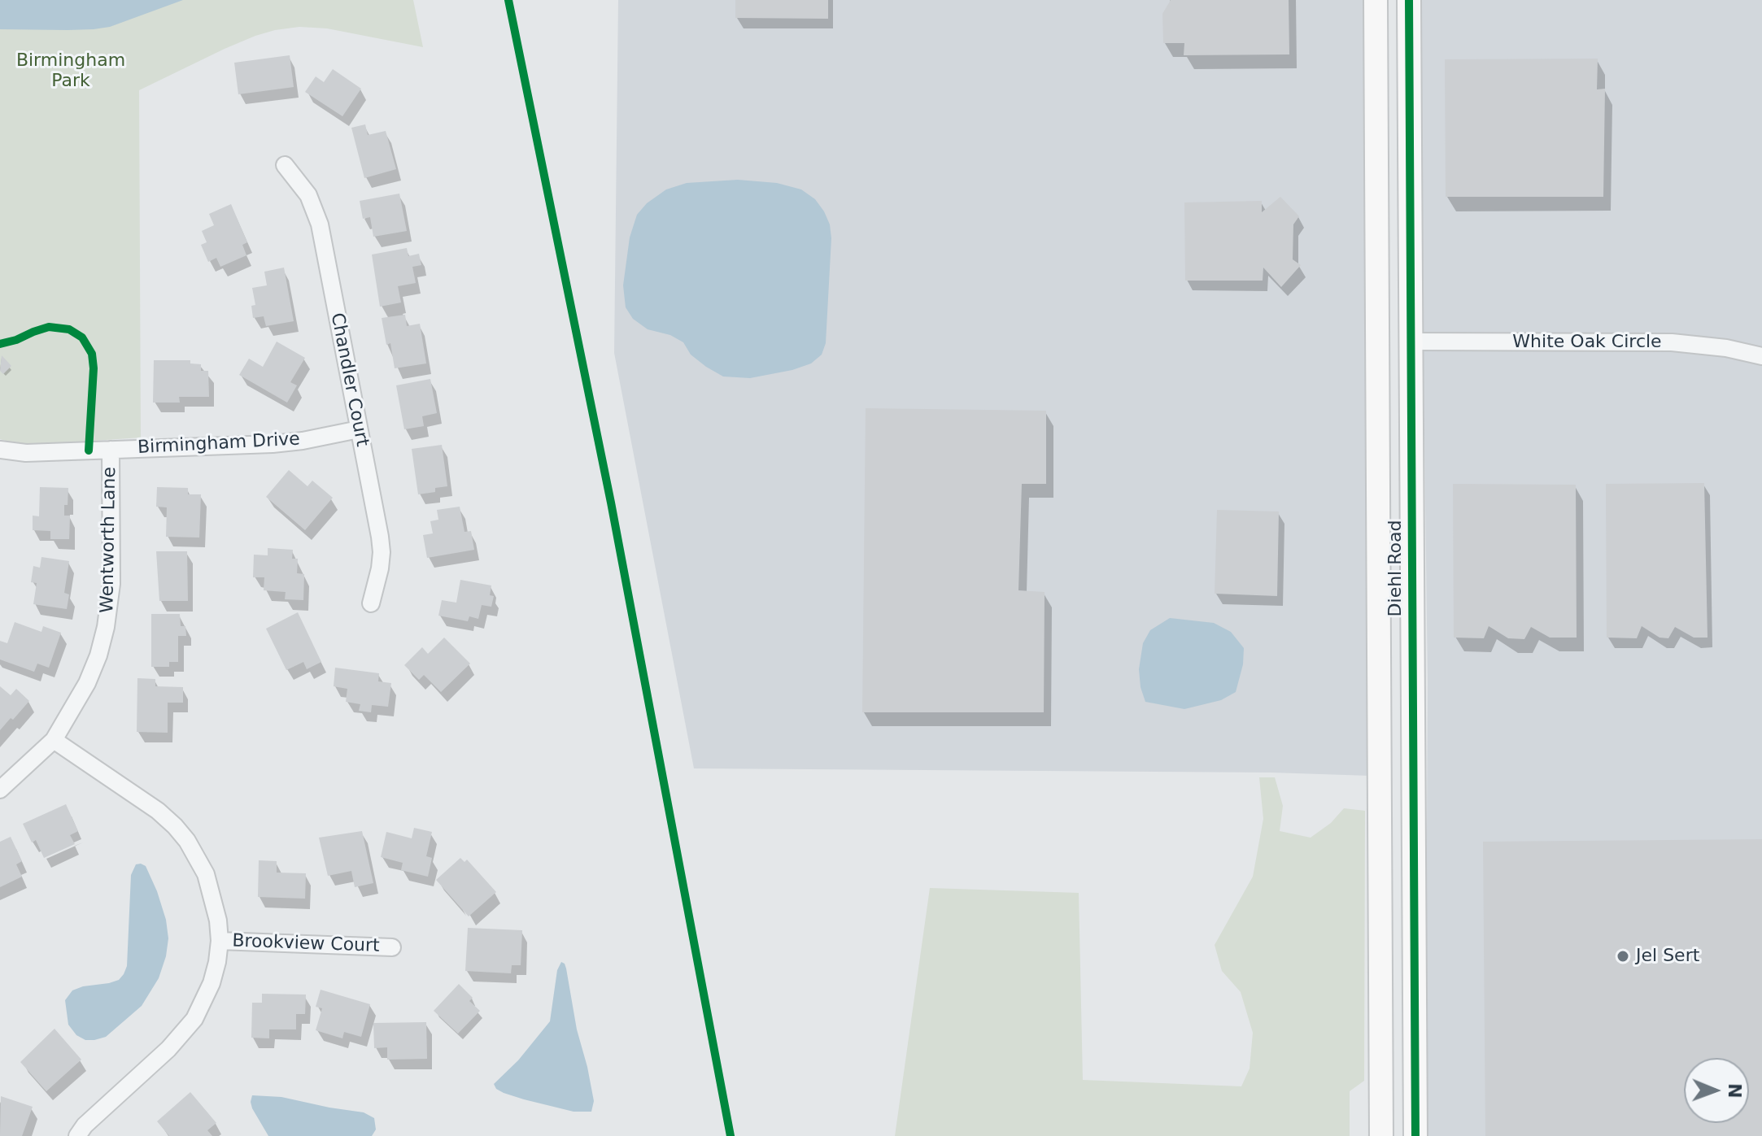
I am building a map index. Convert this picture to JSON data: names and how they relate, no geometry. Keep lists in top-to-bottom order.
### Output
{
  "streets": {
    "street": [
      "White Oak Circle",
      "Chandler Court",
      "Birmingham Drive",
      "Wentworth Lane",
      "Diehl Road",
      "Brookview Court"
    ]
  },
  "crossings": [
    ["White Oak Circle", "Diehl Road"],
    ["Chandler Court", "Birmingham Drive"],
    ["Birmingham Drive", "Wentworth Lane"]
  ],
  "parks": ["Birmingham Park"],
  "places": ["Jel Sert"],
  "north": "right"
}
